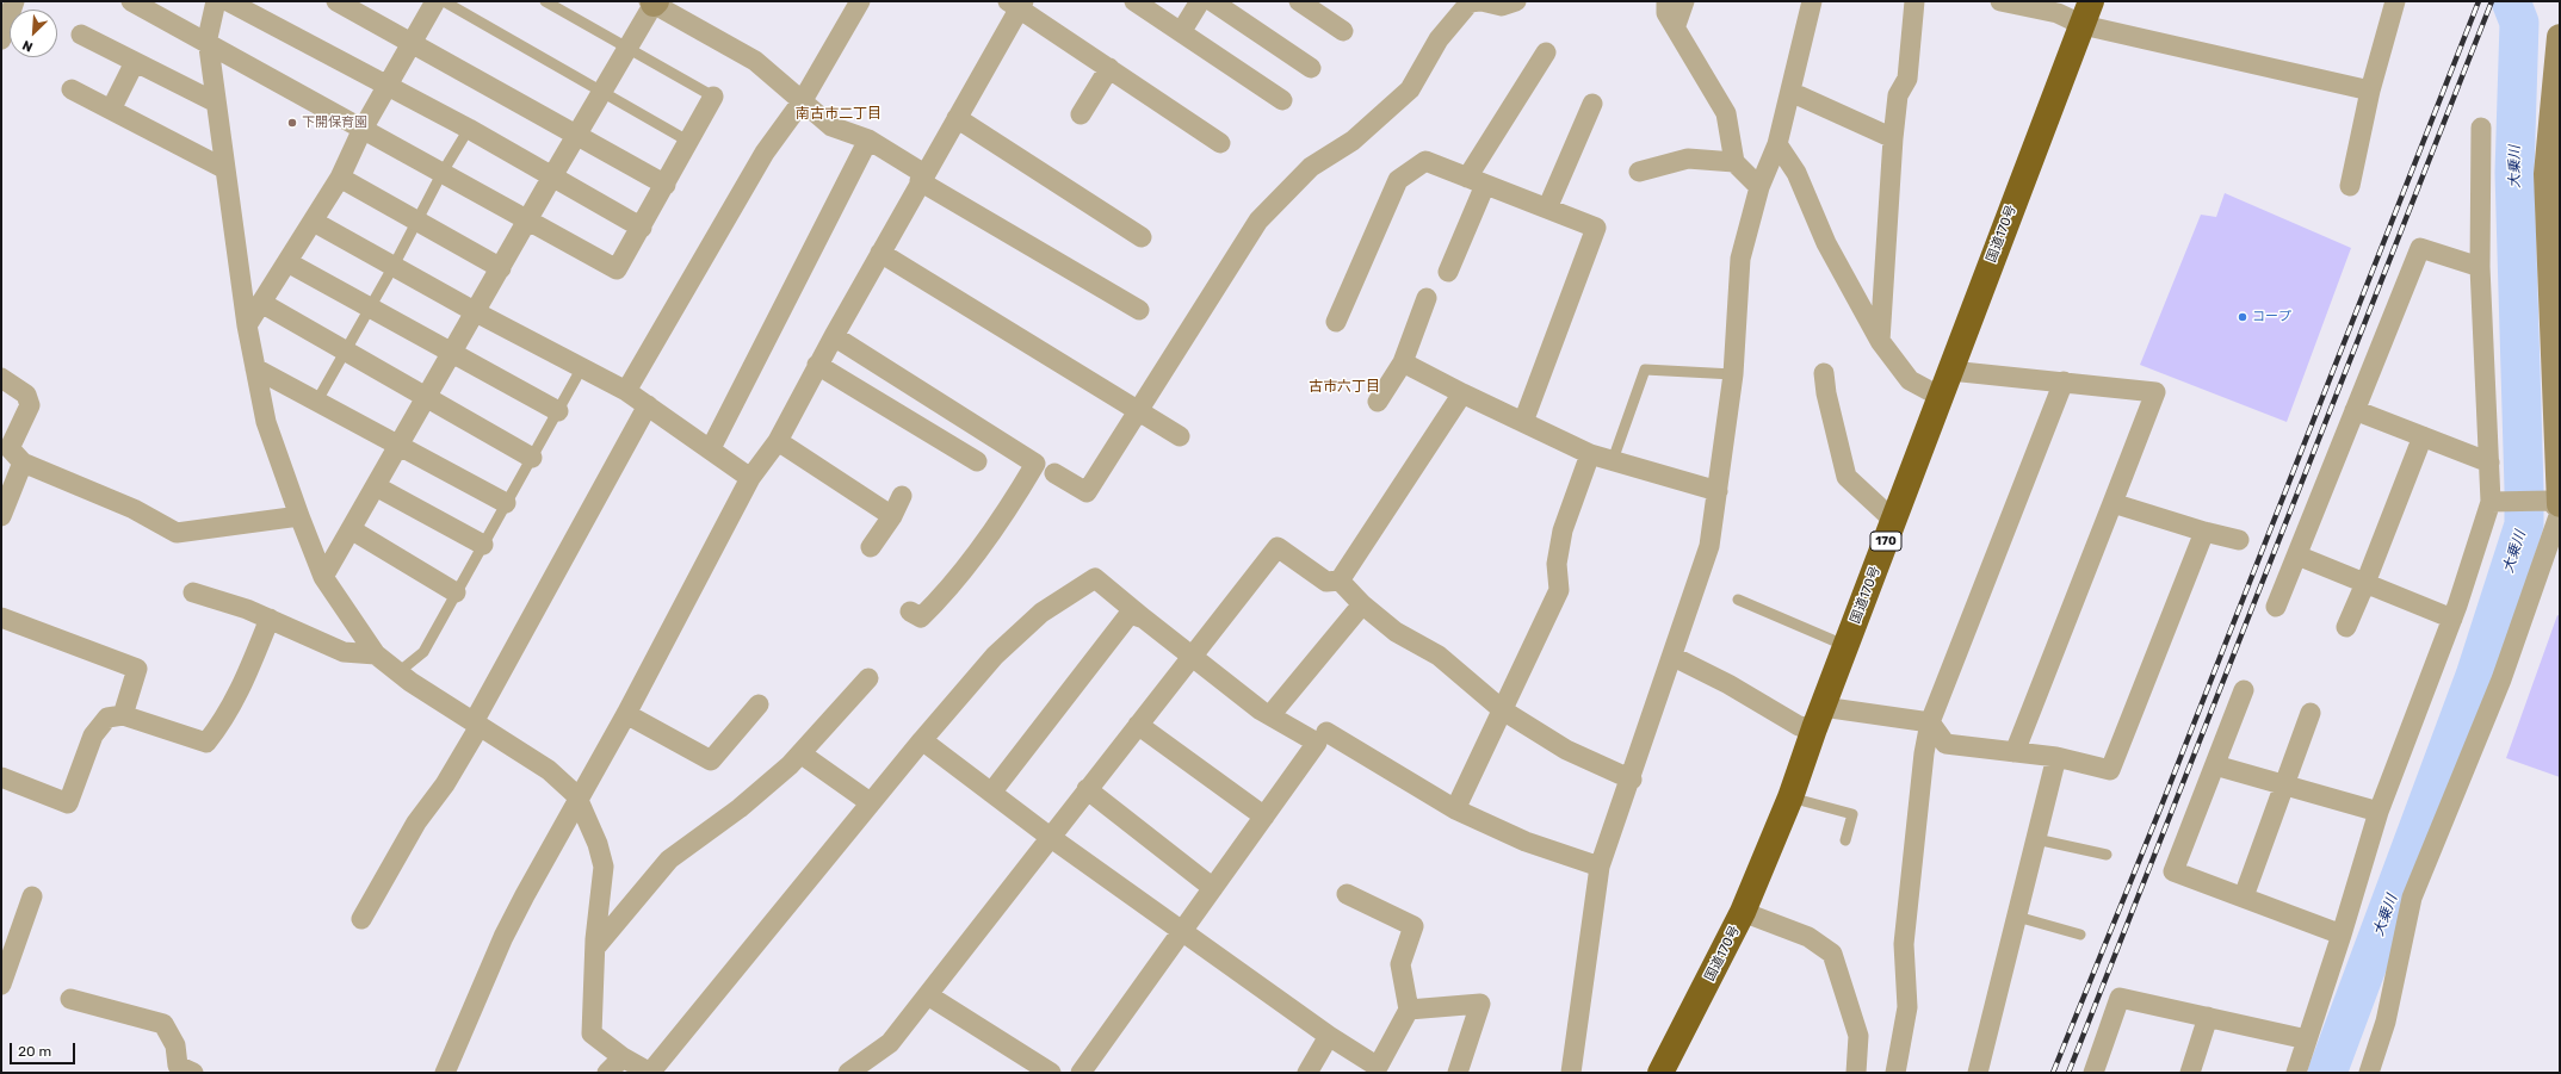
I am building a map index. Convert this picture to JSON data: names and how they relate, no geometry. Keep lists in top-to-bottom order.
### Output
{
  "streets": {
    "highway": ["国道170号", "170"]
  },
  "districts": ["南古市二丁目", "古市六丁目"],
  "water": ["大乗川"],
  "places": ["下開保育園", "コープ"],
  "scale_bar": "20 m",
  "north": "bottom left"
}
